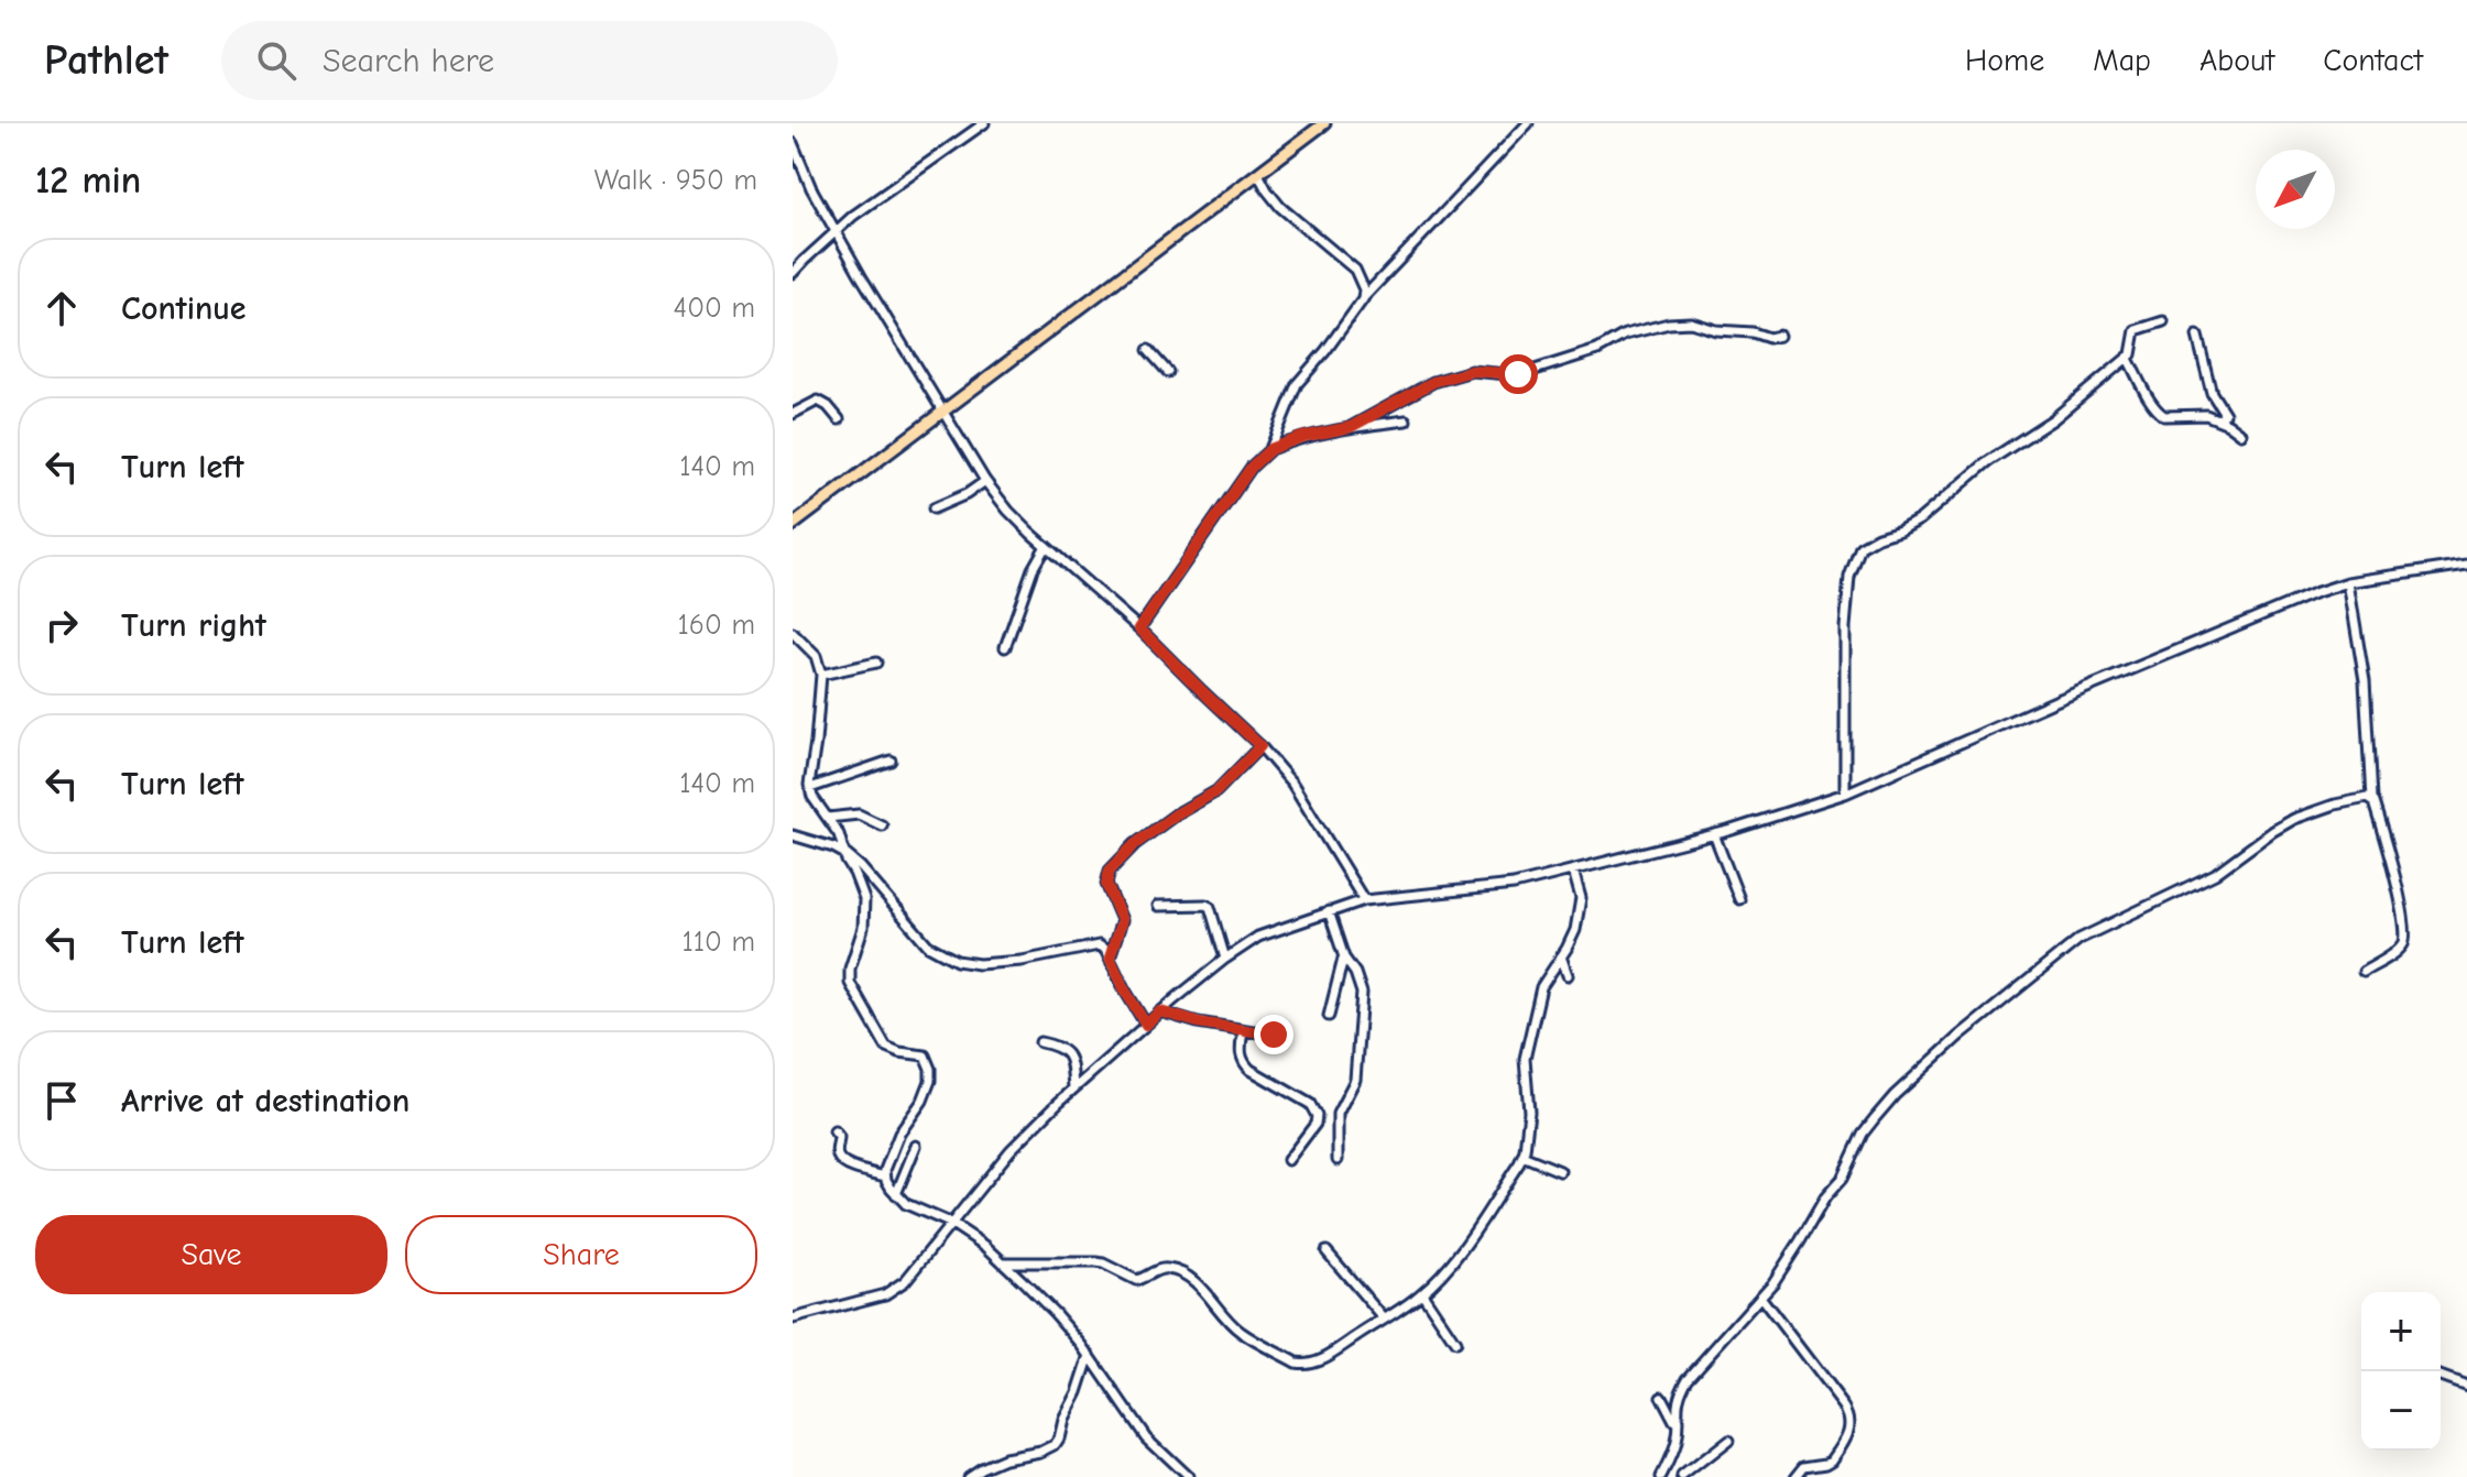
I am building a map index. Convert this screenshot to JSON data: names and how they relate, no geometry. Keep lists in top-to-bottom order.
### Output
{
  "north": "bottom left",
  "page": {
    "header": "Pathlet",
    "search": "Search here",
    "nav": [
      "Home",
      "Map",
      "About",
      "Contact"
    ],
    "heading": ["12 min", "Walk · 950 m"],
    "list": [
      ["Continue", "400 m"],
      ["Turn left", "140 m"],
      ["Turn right", "160 m"],
      ["Turn left", "140 m"],
      ["Turn left", "110 m"],
      "Arrive at destination"
    ],
    "buttons": ["Save", "Share"],
    "map_buttons": ["+", "−"]
  }
}
